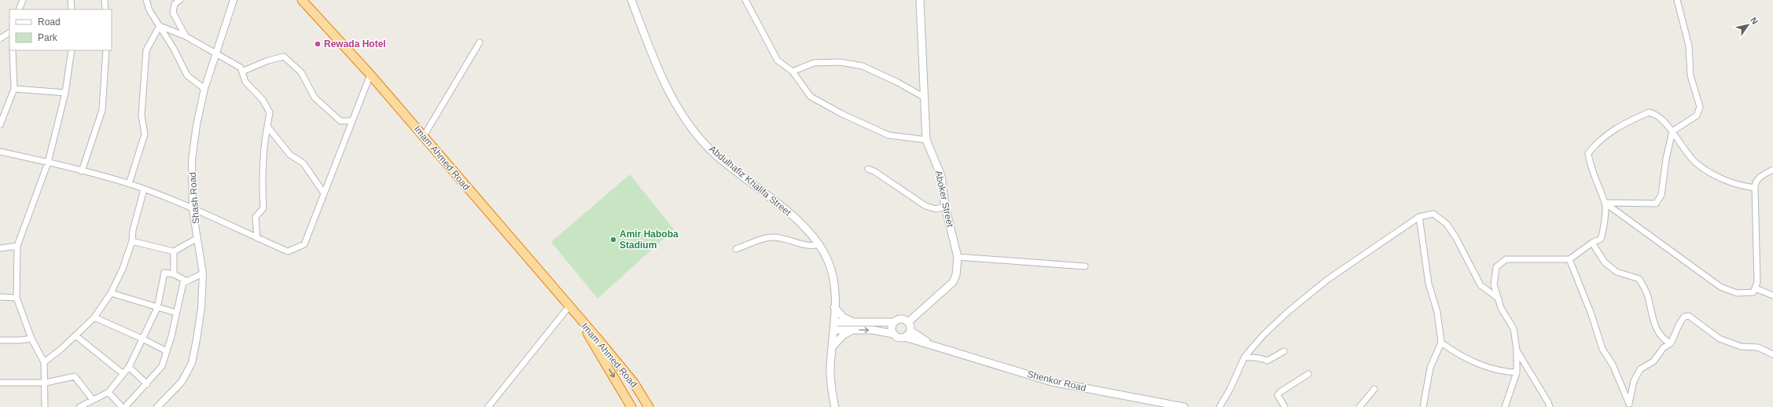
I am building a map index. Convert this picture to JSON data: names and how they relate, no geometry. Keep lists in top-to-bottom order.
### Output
{
  "streets": {
    "highway": ["Imam Ahmed Road"],
    "main road": ["Abdulhafiz Khalifa Street", "Aboker Street", "Shenkor Road"],
    "street": ["Shash Road"]
  },
  "crossings": [
    ["Aboker Street", "Shenkor Road"]
  ],
  "places": ["Rewada Hotel", "Amir Haboba Stadium"],
  "legend": ["Road", "Park"],
  "north": "top right"
}
